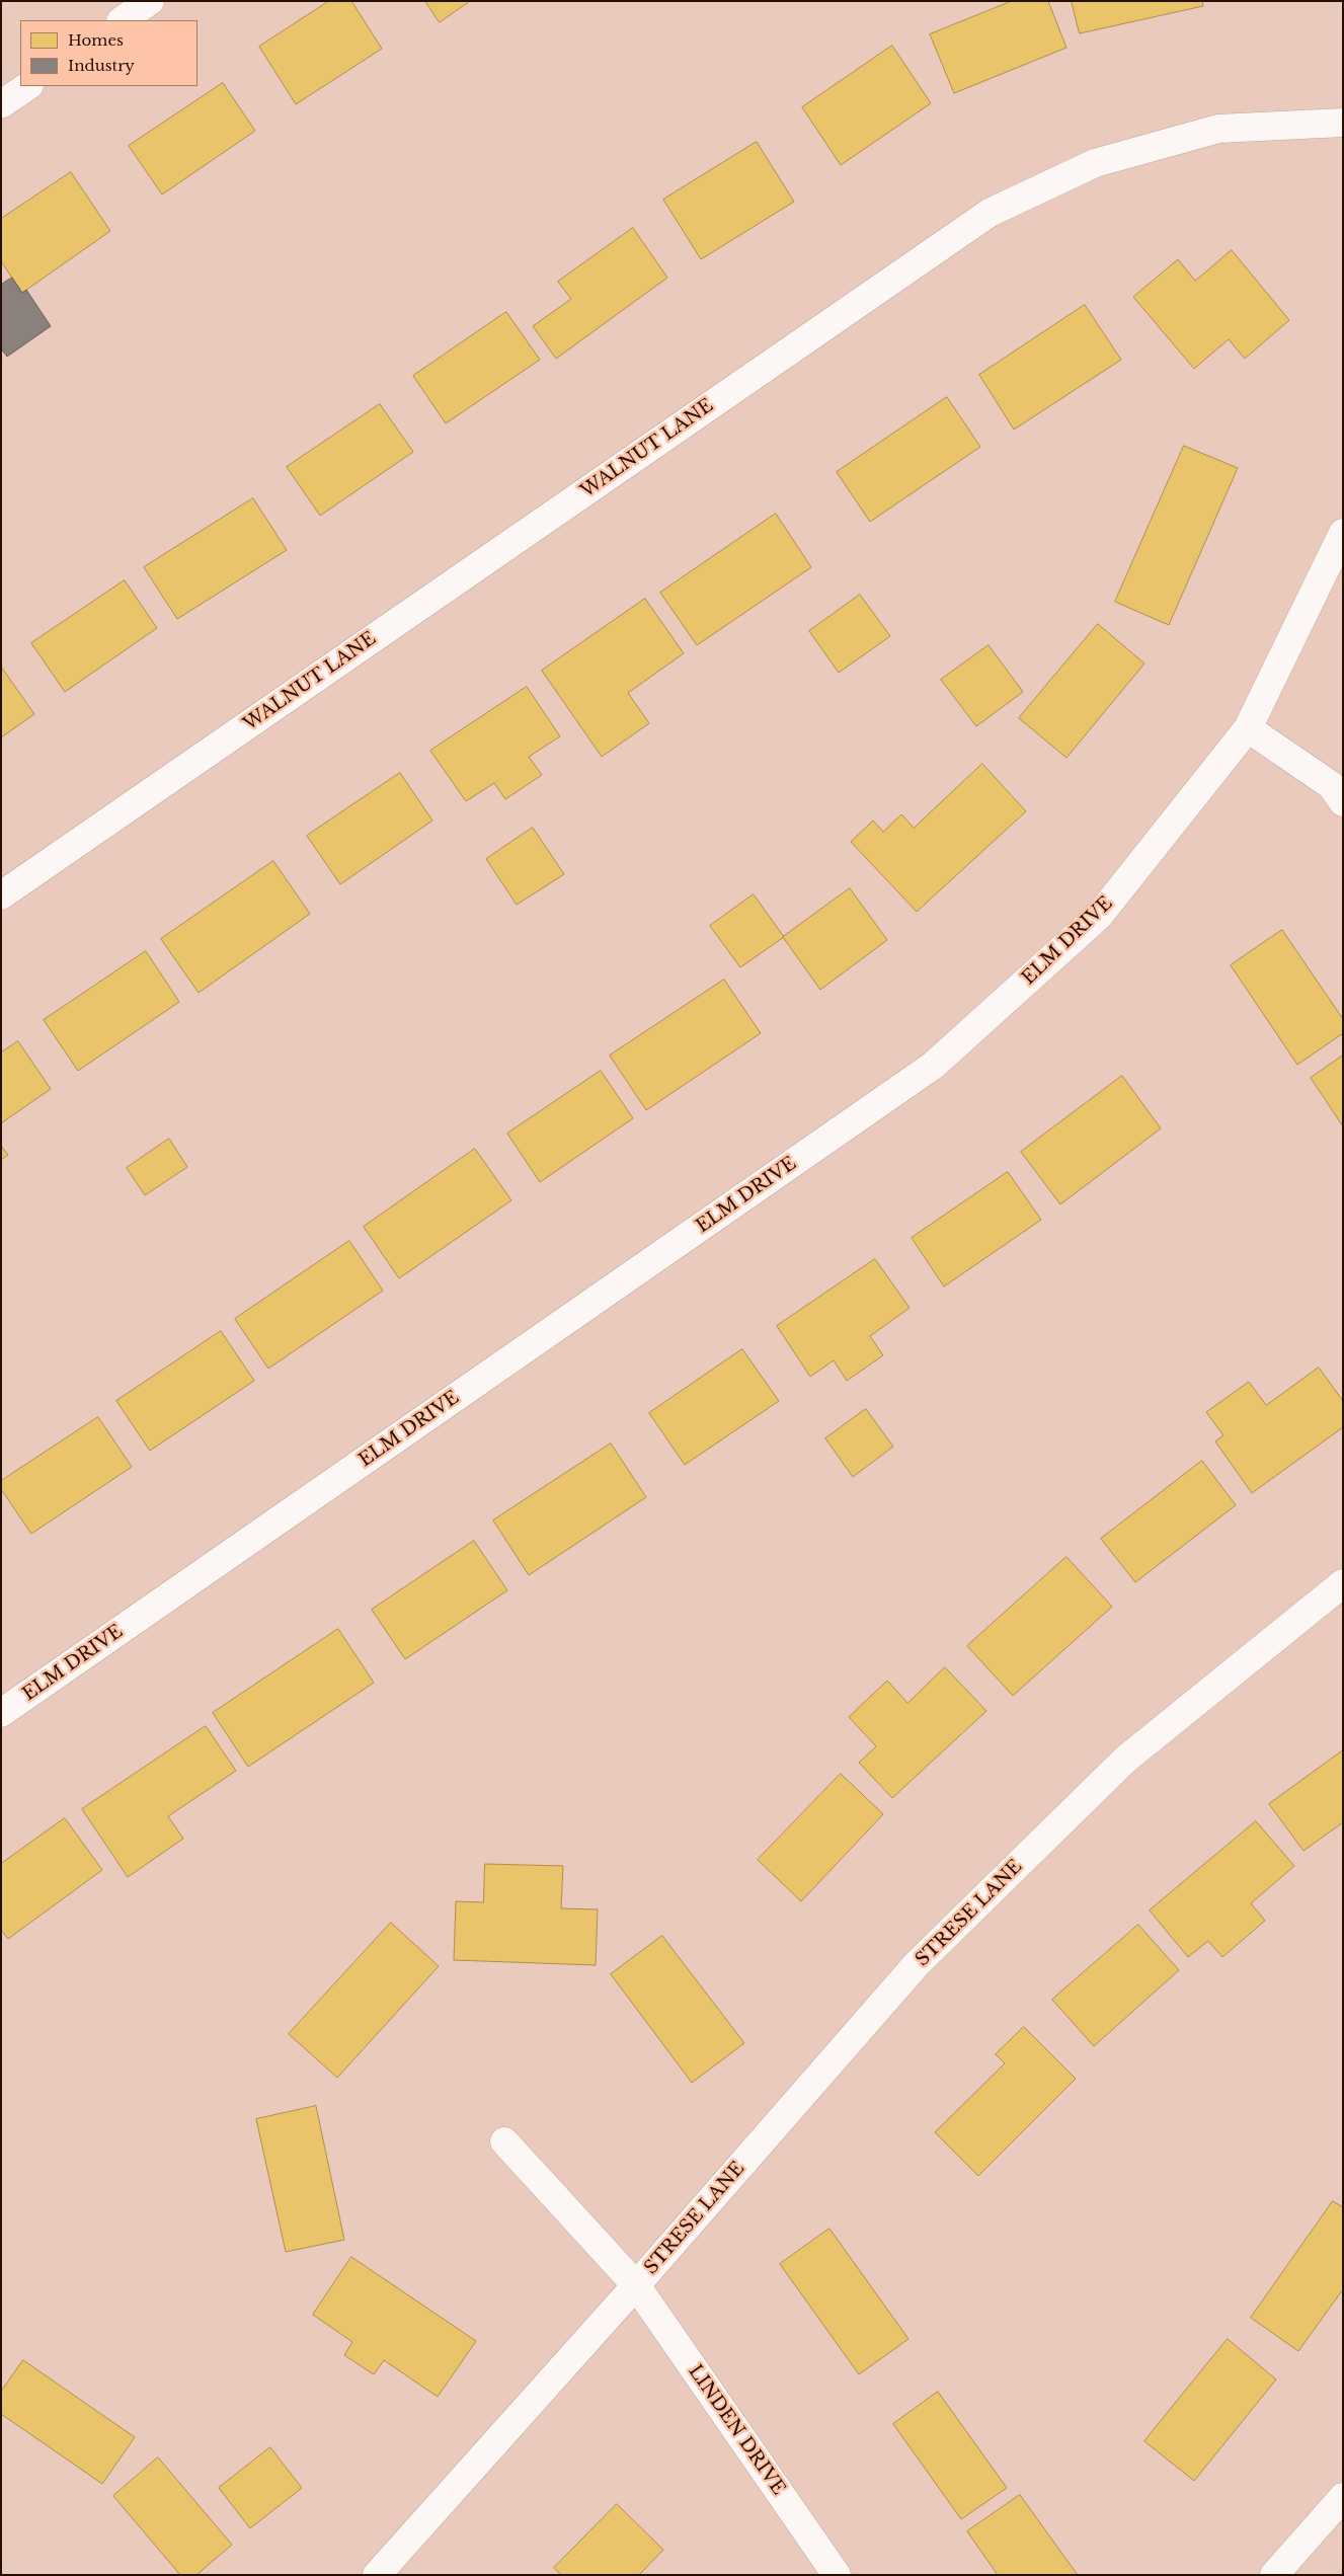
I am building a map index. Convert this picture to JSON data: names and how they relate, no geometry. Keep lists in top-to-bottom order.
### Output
{
  "streets": {
    "street": [
      "WALNUT LANE",
      "ELM DRIVE",
      "STRESE LANE",
      "LINDEN DRIVE"
    ]
  },
  "crossings": [
    ["STRESE LANE", "LINDEN DRIVE"]
  ],
  "legend": ["Homes", "Industry"]
}
